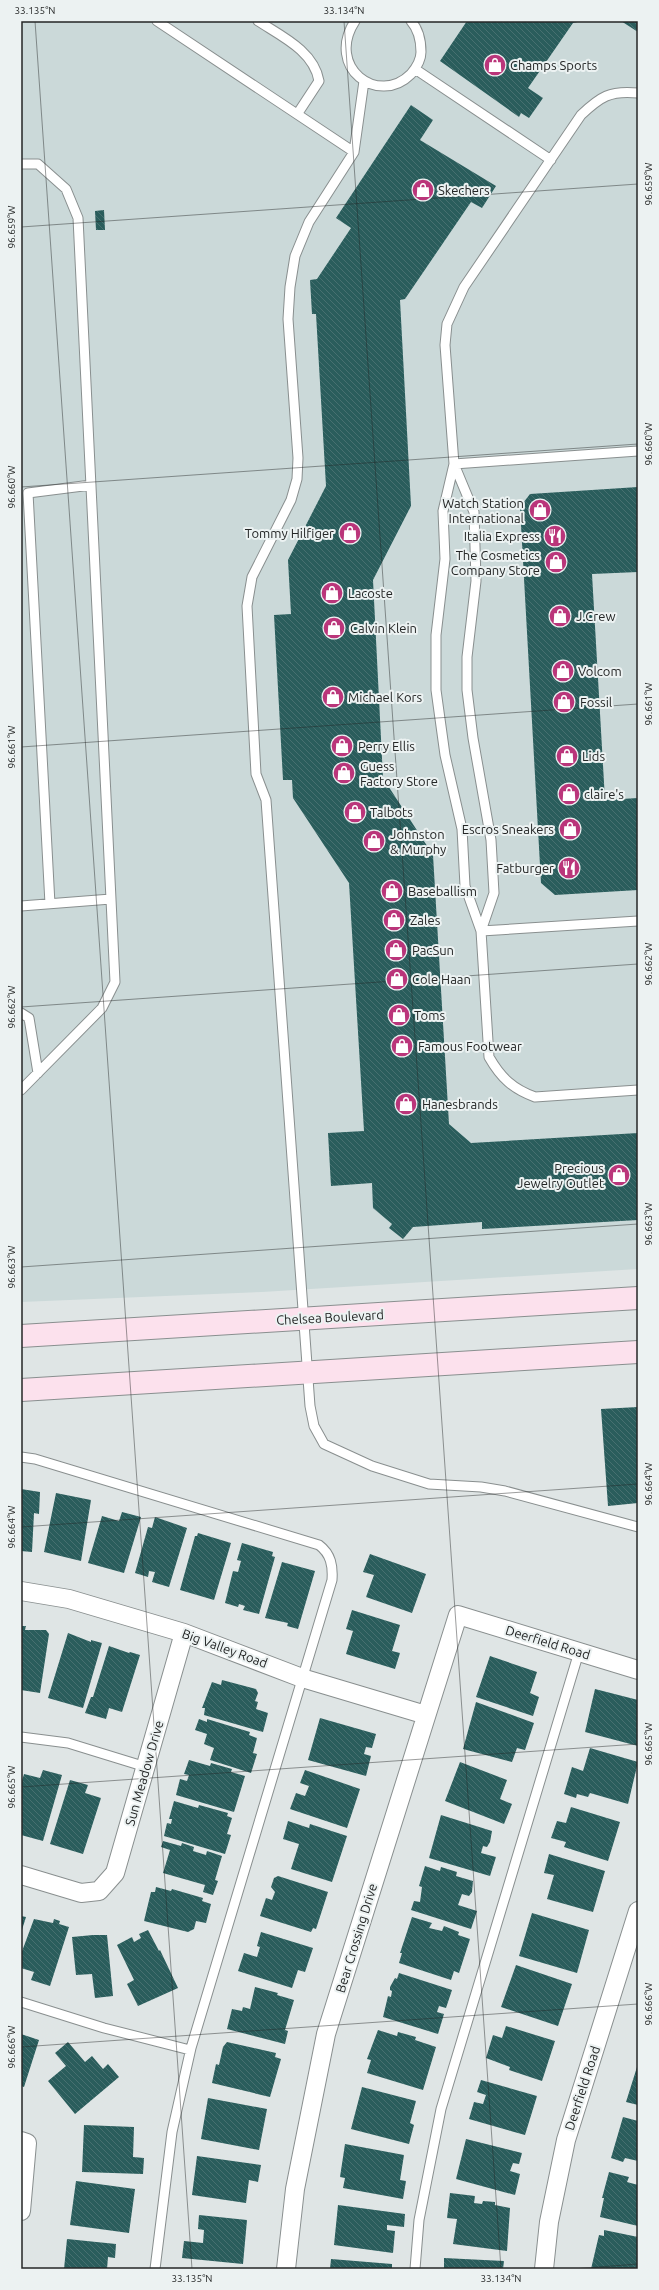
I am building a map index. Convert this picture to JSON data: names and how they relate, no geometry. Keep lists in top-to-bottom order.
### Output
{
  "streets": {
    "main road": ["Chelsea Boulevard"],
    "street": [
      "Deerfield Road",
      "Big Valley Road",
      "Sun Meadow Drive",
      "Bear Crossing Drive"
    ]
  },
  "crossings": [
    ["Deerfield Road", "Bear Crossing Drive"],
    ["Big Valley Road", "Sun Meadow Drive"],
    ["Big Valley Road", "Bear Crossing Drive"]
  ],
  "places": {
    "shop": [
      "Champs Sports",
      "Skechers",
      "Watch Station International",
      "Tommy Hilfiger",
      "The Cosmetics Company Store",
      "Lacoste",
      "J.Crew",
      "Calvin Klein",
      "Volcom",
      "Michael Kors",
      "Fossil",
      "Perry Ellis",
      "Lids",
      "Guess Factory Store",
      "claire's",
      "Talbots",
      "Escros Sneakers",
      "Johnston & Murphy",
      "Baseballism",
      "Zales",
      "PacSun",
      "Cole Haan",
      "Toms",
      "Famous Footwear",
      "Hanesbrands",
      "Precious Jewelry Outlet"
    ],
    "restaurant": ["Italia Express", "Fatburger"]
  },
  "coordinates": [
    "33.135°N",
    "33.134°N",
    "96.659°W",
    "96.660°W",
    "96.661°W",
    "96.662°W",
    "96.663°W",
    "96.664°W",
    "96.665°W",
    "96.666°W"
  ]
}
